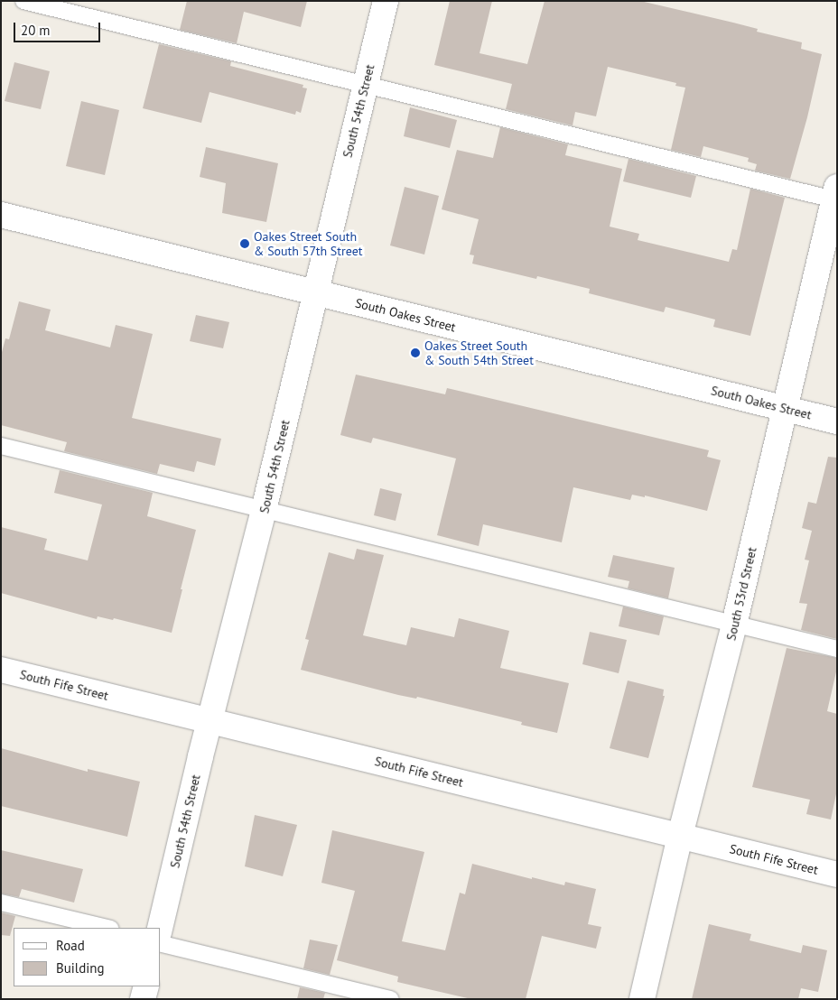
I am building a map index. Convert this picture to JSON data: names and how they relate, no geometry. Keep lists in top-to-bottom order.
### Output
{
  "streets": {
    "street": [
      "South 54th Street",
      "South Oakes Street",
      "South 53rd Street",
      "South Fife Street"
    ]
  },
  "crossings": [
    ["South 54th Street", "South Oakes Street"],
    ["South 54th Street", "South Fife Street"],
    ["South Oakes Street", "South 53rd Street"],
    ["South 53rd Street", "South Fife Street"]
  ],
  "places": ["Oakes Street South & South 57th Street", "Oakes Street South & South 54th Street"],
  "legend": ["Road", "Building"],
  "scale_bar": "20 m"
}
